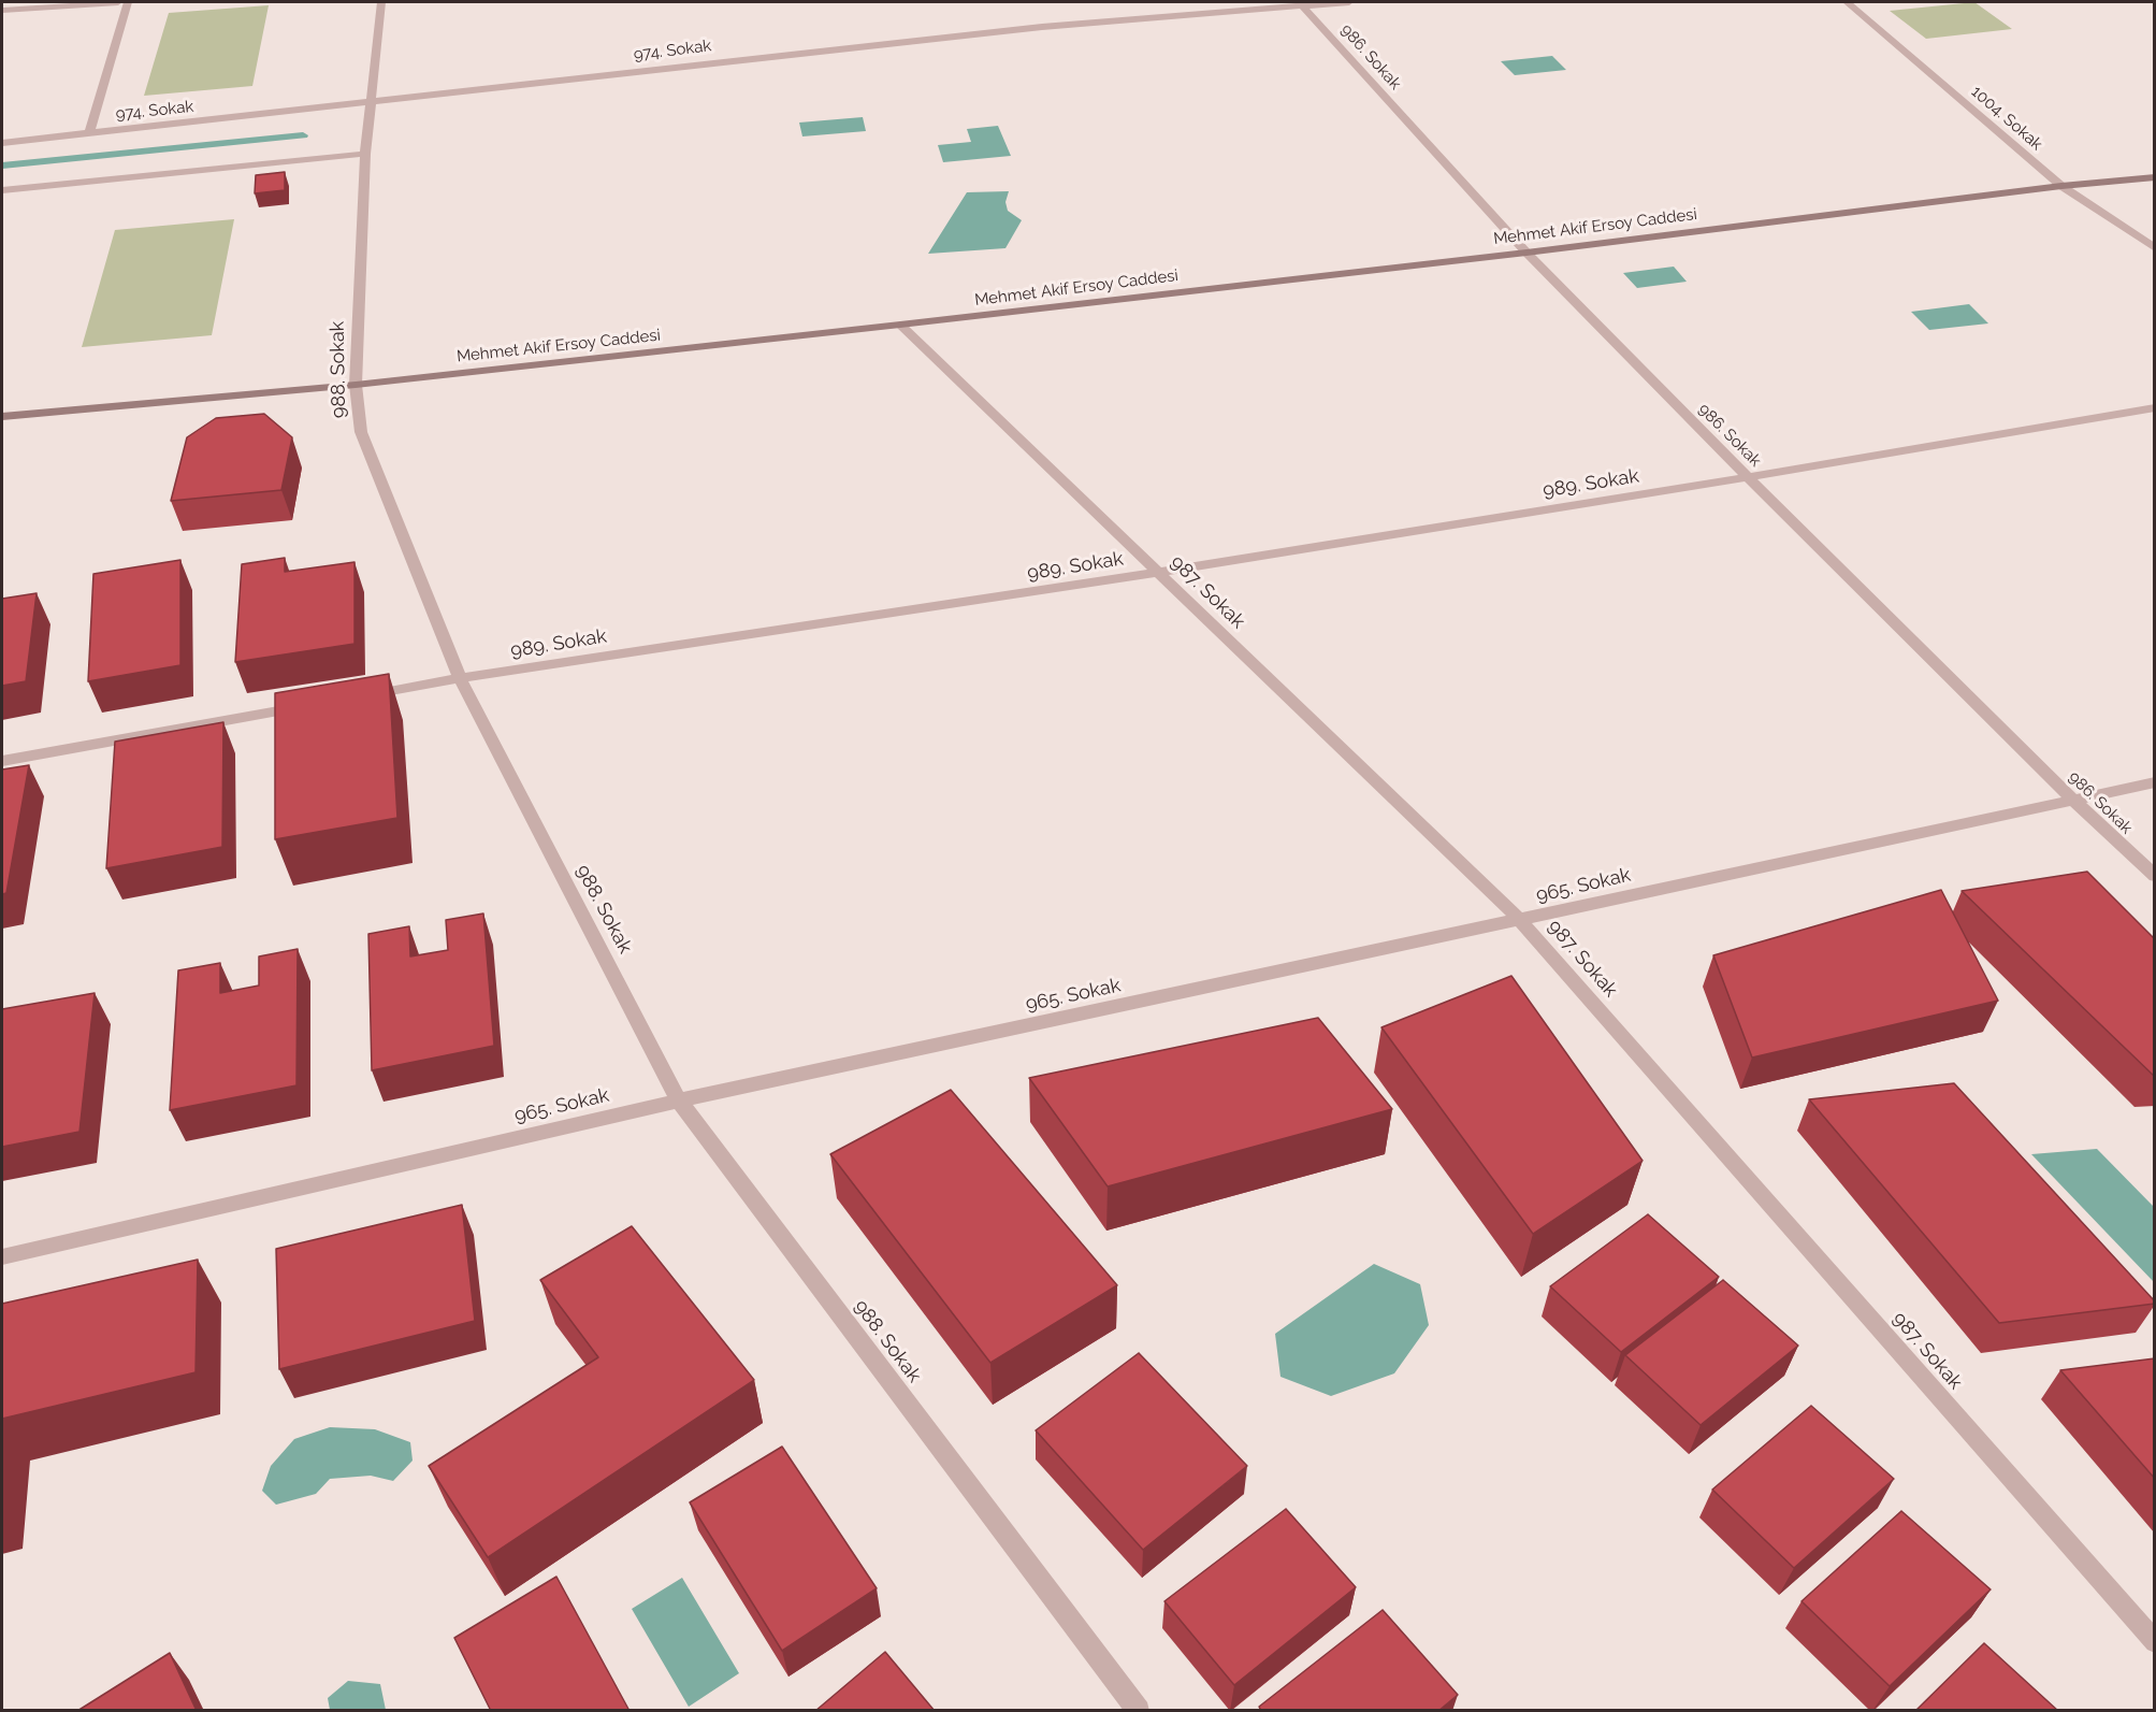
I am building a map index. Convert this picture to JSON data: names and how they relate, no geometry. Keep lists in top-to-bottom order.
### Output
{
  "streets": {
    "street": [
      "974. Sokak",
      "986. Sokak",
      "1004. Sokak",
      "Mehmet Akif Ersoy Caddesi",
      "988. Sokak",
      "989. Sokak",
      "987. Sokak",
      "965. Sokak"
    ]
  },
  "crossings": [
    ["974. Sokak", "986. Sokak"],
    ["974. Sokak", "988. Sokak"],
    ["986. Sokak", "Mehmet Akif Ersoy Caddesi"],
    ["986. Sokak", "989. Sokak"],
    ["986. Sokak", "965. Sokak"],
    ["1004. Sokak", "Mehmet Akif Ersoy Caddesi"],
    ["Mehmet Akif Ersoy Caddesi", "988. Sokak"],
    ["Mehmet Akif Ersoy Caddesi", "987. Sokak"],
    ["988. Sokak", "989. Sokak"],
    ["988. Sokak", "965. Sokak"],
    ["989. Sokak", "987. Sokak"],
    ["987. Sokak", "965. Sokak"]
  ]
}
